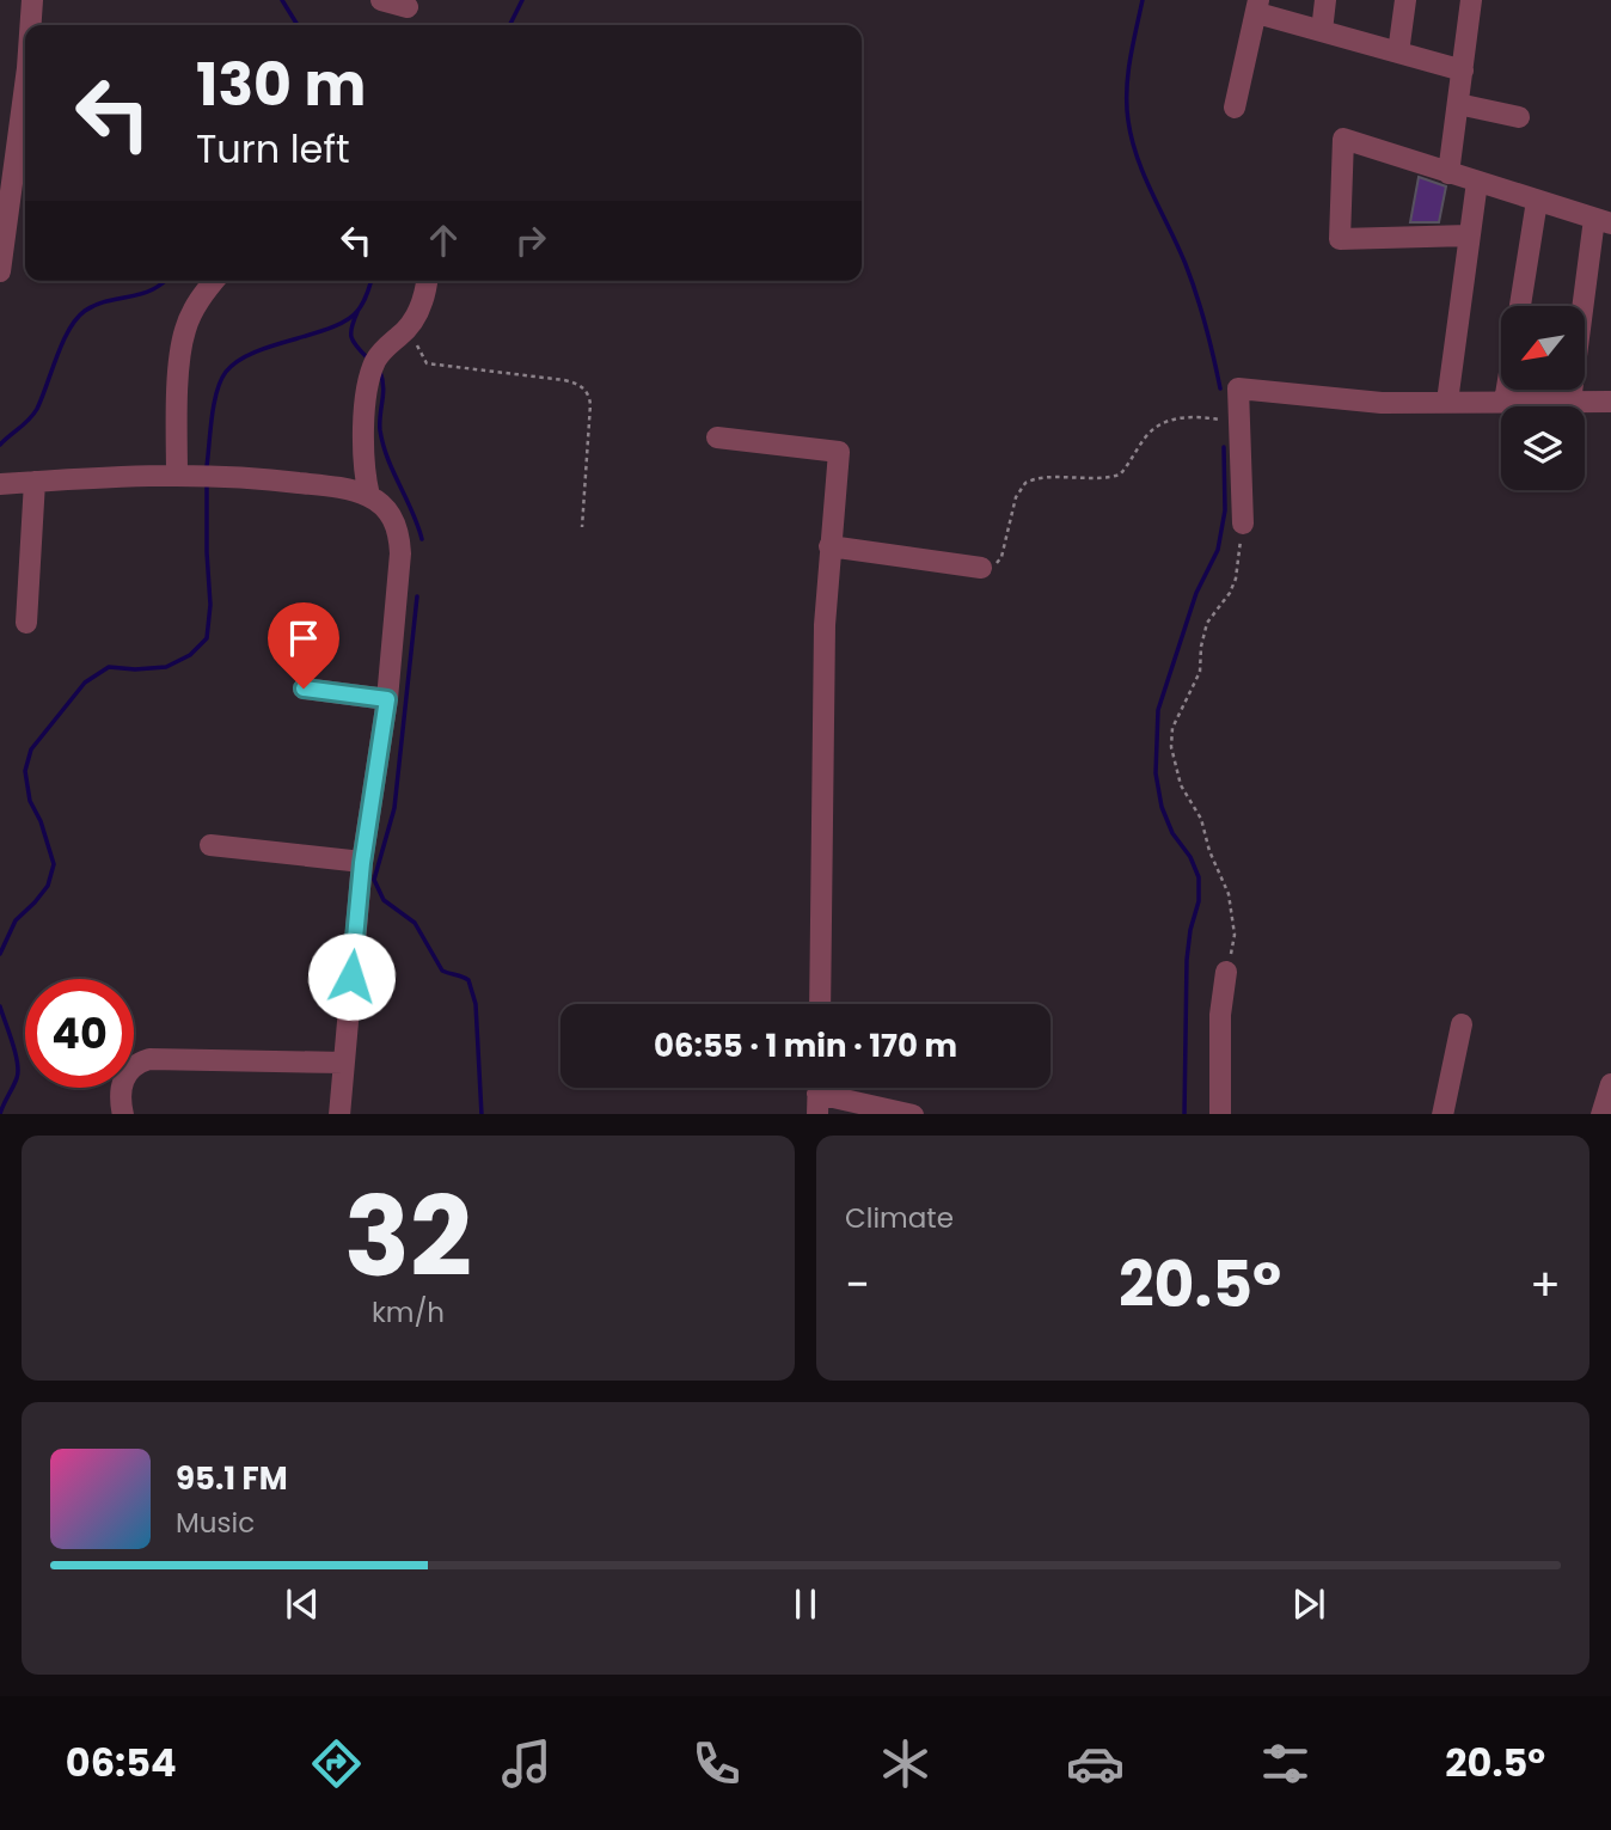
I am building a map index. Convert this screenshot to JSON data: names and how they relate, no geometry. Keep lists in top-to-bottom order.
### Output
{
  "north": "bottom left",
  "page": {
    "turn": ["130 m", "Turn left"],
    "limit": "40",
    "trip": "06:55 · 1 min · 170 m",
    "tile": [
      ["32", "km/h"],
      "Climate"
    ],
    "heat": ["−", "20.5°", "+"],
    "song": ["95.1 FM", "Music"],
    "tabs": ["06:54", "20.5°"]
  }
}
